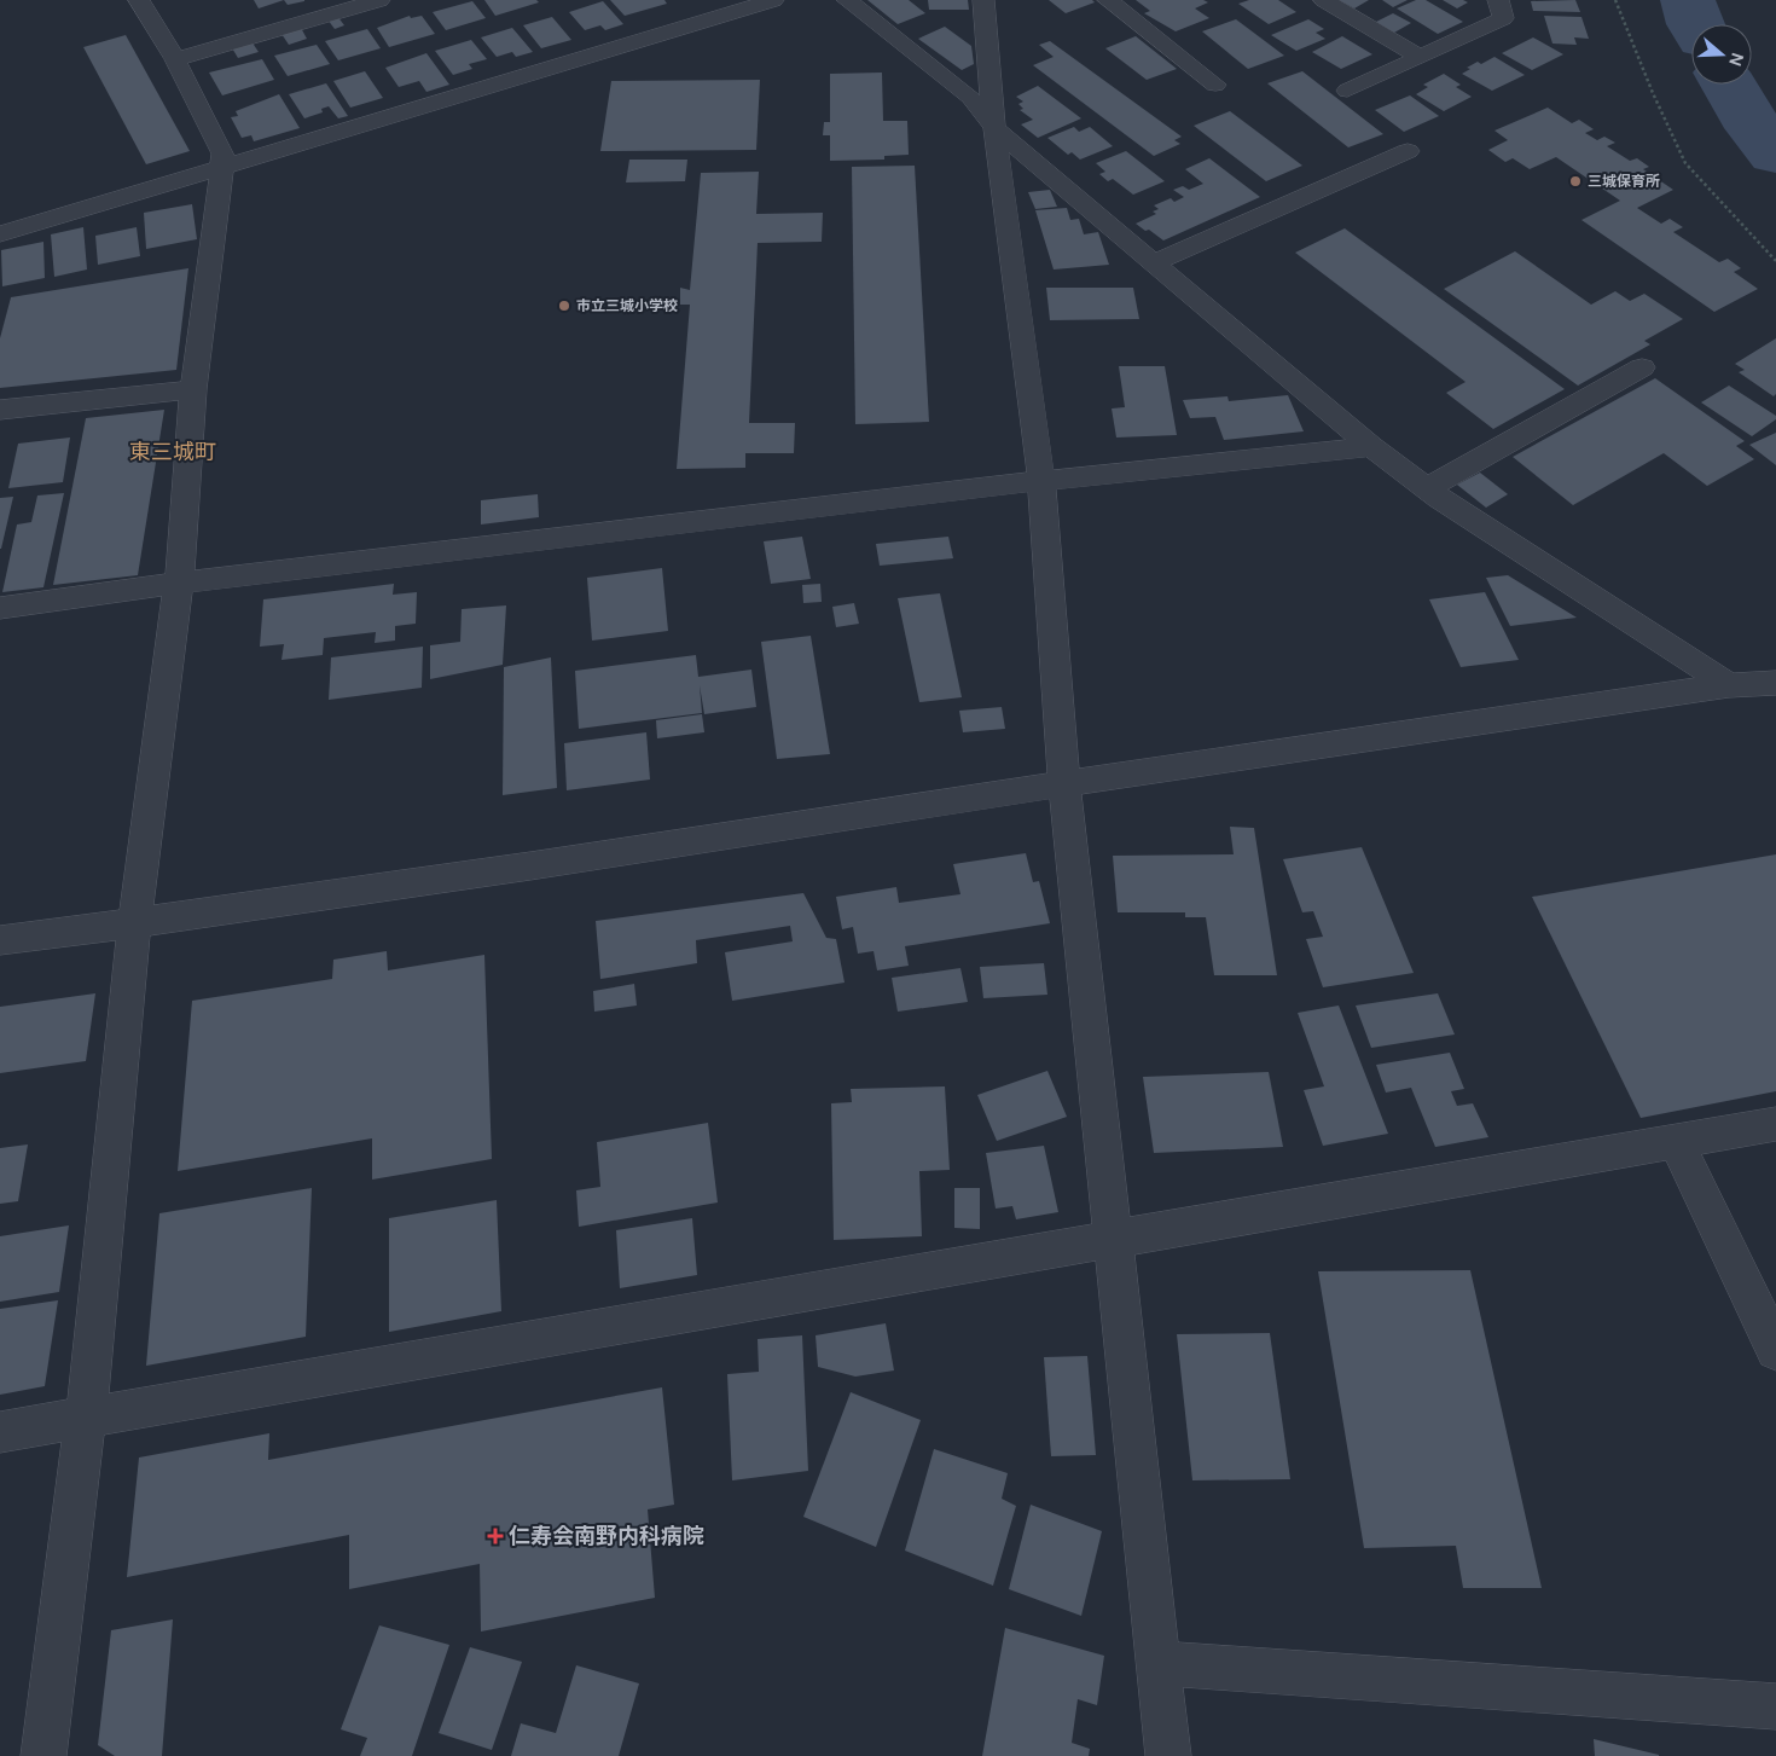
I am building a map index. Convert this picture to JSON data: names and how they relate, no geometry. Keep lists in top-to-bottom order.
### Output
{
  "districts": ["東三城町"],
  "places": {
    "other": ["三城保育所", "市立三城小学校"],
    "health": ["仁寿会南野内科病院"]
  },
  "north": "right"
}
